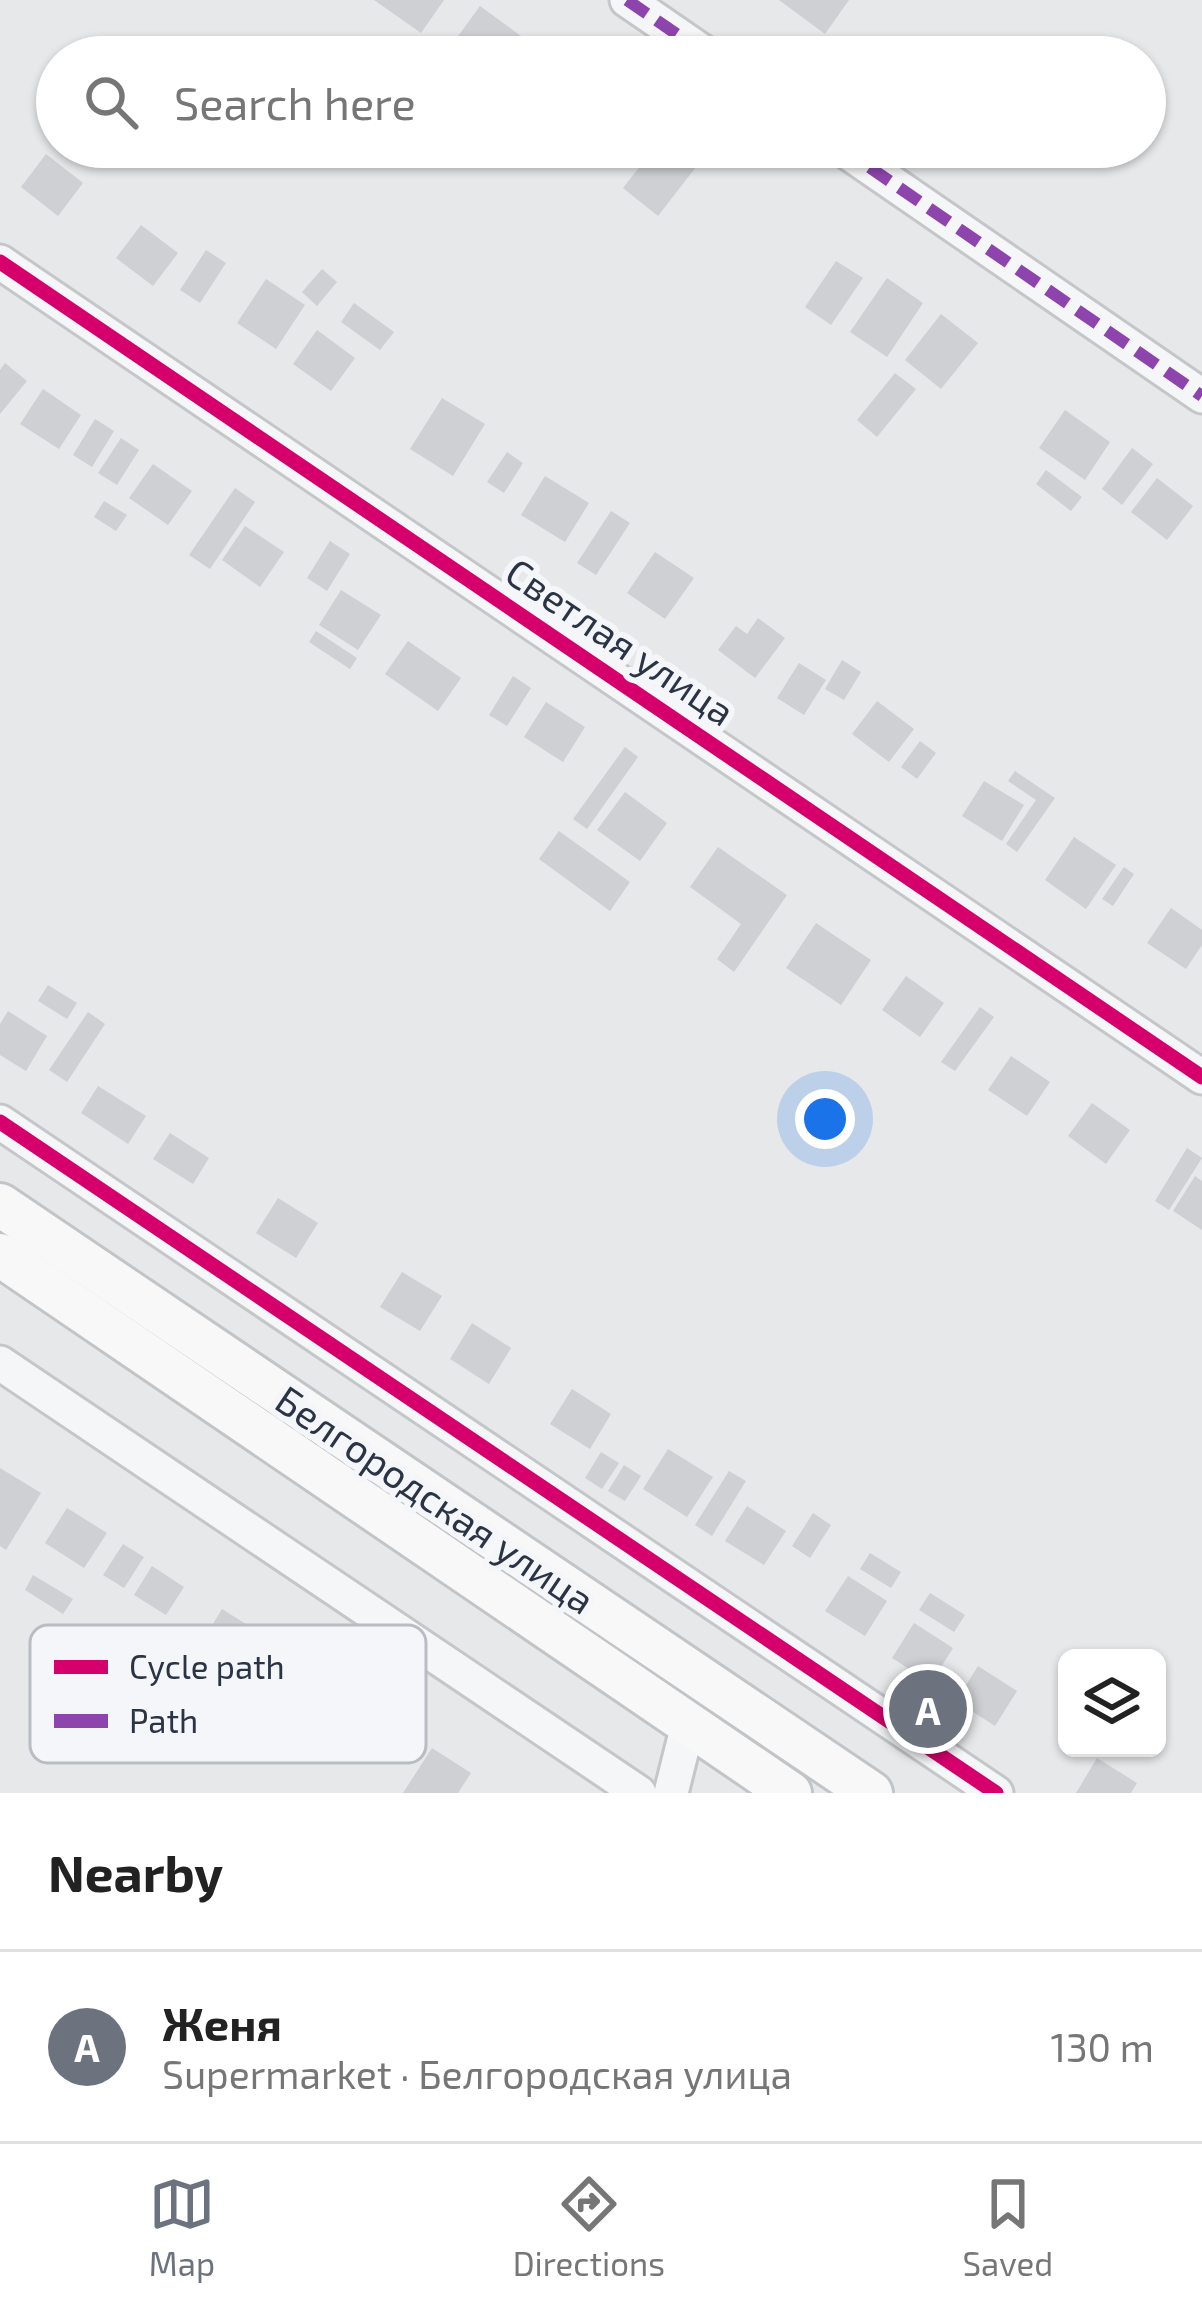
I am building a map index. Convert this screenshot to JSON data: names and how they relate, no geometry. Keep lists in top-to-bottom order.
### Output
{
  "streets": {
    "main road": ["Белгородская улица"],
    "street": ["Светлая улица"]
  },
  "legend": ["Cycle path", "Path"],
  "page": {
    "search": "Search here",
    "pins": "A",
    "heading": "Nearby",
    "list": [
      {
        "mark": "A",
        "name": "Женя",
        "note": "Supermarket · Белгородская улица",
        "value": "130 m"
      }
    ],
    "nav": ["Map", "Directions", "Saved"]
  }
}
